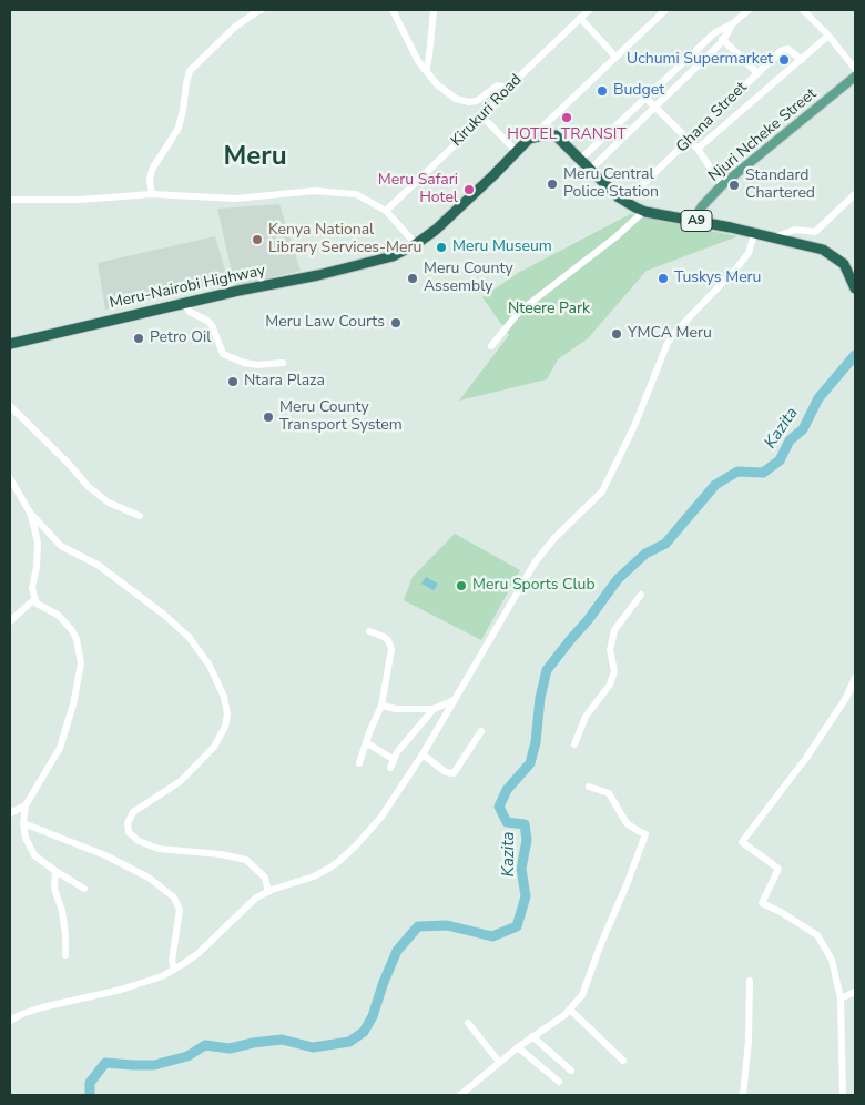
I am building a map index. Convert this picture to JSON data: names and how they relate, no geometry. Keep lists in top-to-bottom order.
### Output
{
  "streets": {
    "highway": ["A9", "Meru-Nairobi Highway"],
    "main road": ["Njuri Ncheke Street"],
    "street": ["Kirukuri Road", "Ghana Street"]
  },
  "crossings": [
    ["Ghana Street", "A9"],
    ["Njuri Ncheke Street", "A9"]
  ],
  "districts": ["Meru"],
  "water": ["Kazita"],
  "parks": ["Nteere Park"],
  "places": [
    "Uchumi Supermarket",
    "Budget",
    "HOTEL TRANSIT",
    "Meru Central Police Station",
    "Standard Chartered",
    "Meru Safari Hotel",
    "Kenya National Library Services-Meru",
    "Meru Museum",
    "Meru County Assembly",
    "Tuskys Meru",
    "Meru Law Courts",
    "YMCA Meru",
    "Petro Oil",
    "Ntara Plaza",
    "Meru County Transport System",
    "Meru Sports Club"
  ]
}
